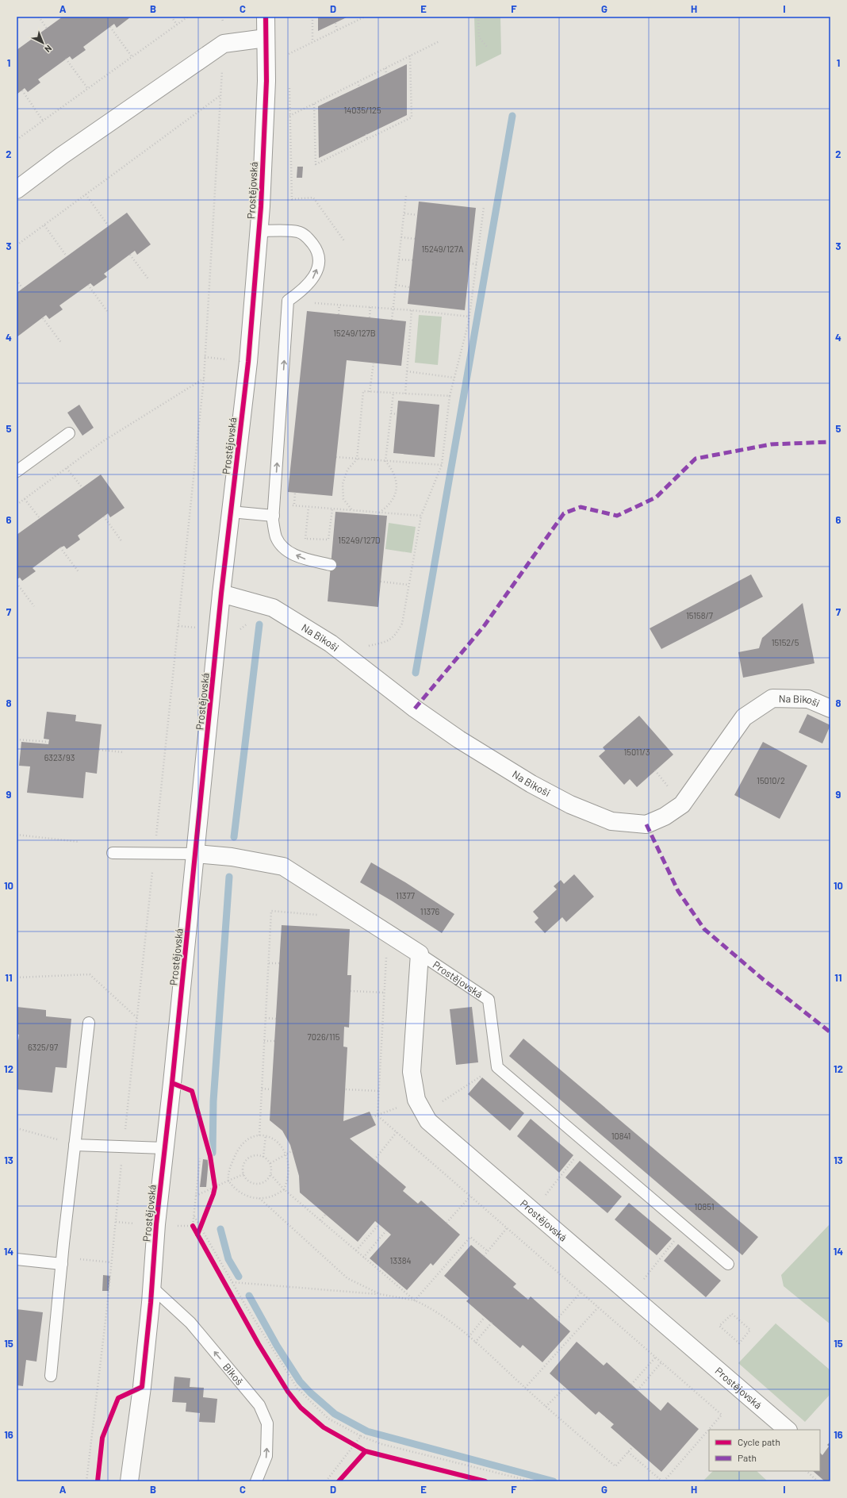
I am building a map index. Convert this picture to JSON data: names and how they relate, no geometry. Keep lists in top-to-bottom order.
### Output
{
  "streets": {
    "street": ["Prostějovská", "Na Bikoši"],
    "lane": ["Bikoš"]
  },
  "crossings": [
    ["Prostějovská", "Na Bikoši"],
    ["Prostějovská", "Bikoš"]
  ],
  "one_way": ["Bikoš"],
  "house_numbers": [
    "14035/125",
    "15249/127A",
    "15249/127B",
    "15249/127D",
    "15158/7",
    "15152/5",
    "15011/3",
    "6323/93",
    "15010/2",
    "11377",
    "11376",
    "7026/115",
    "6325/97",
    "10841",
    "10851",
    "13384"
  ],
  "legend": ["Cycle path", "Path"],
  "north": "bottom right",
  "grid": {
    "columns": [
      "A",
      "B",
      "C",
      "D",
      "E",
      "F",
      "G",
      "H",
      "I"
    ],
    "rows": [
      "1",
      "2",
      "3",
      "4",
      "5",
      "6",
      "7",
      "8",
      "9",
      "10",
      "11",
      "12",
      "13",
      "14",
      "15",
      "16"
    ]
  }
}
